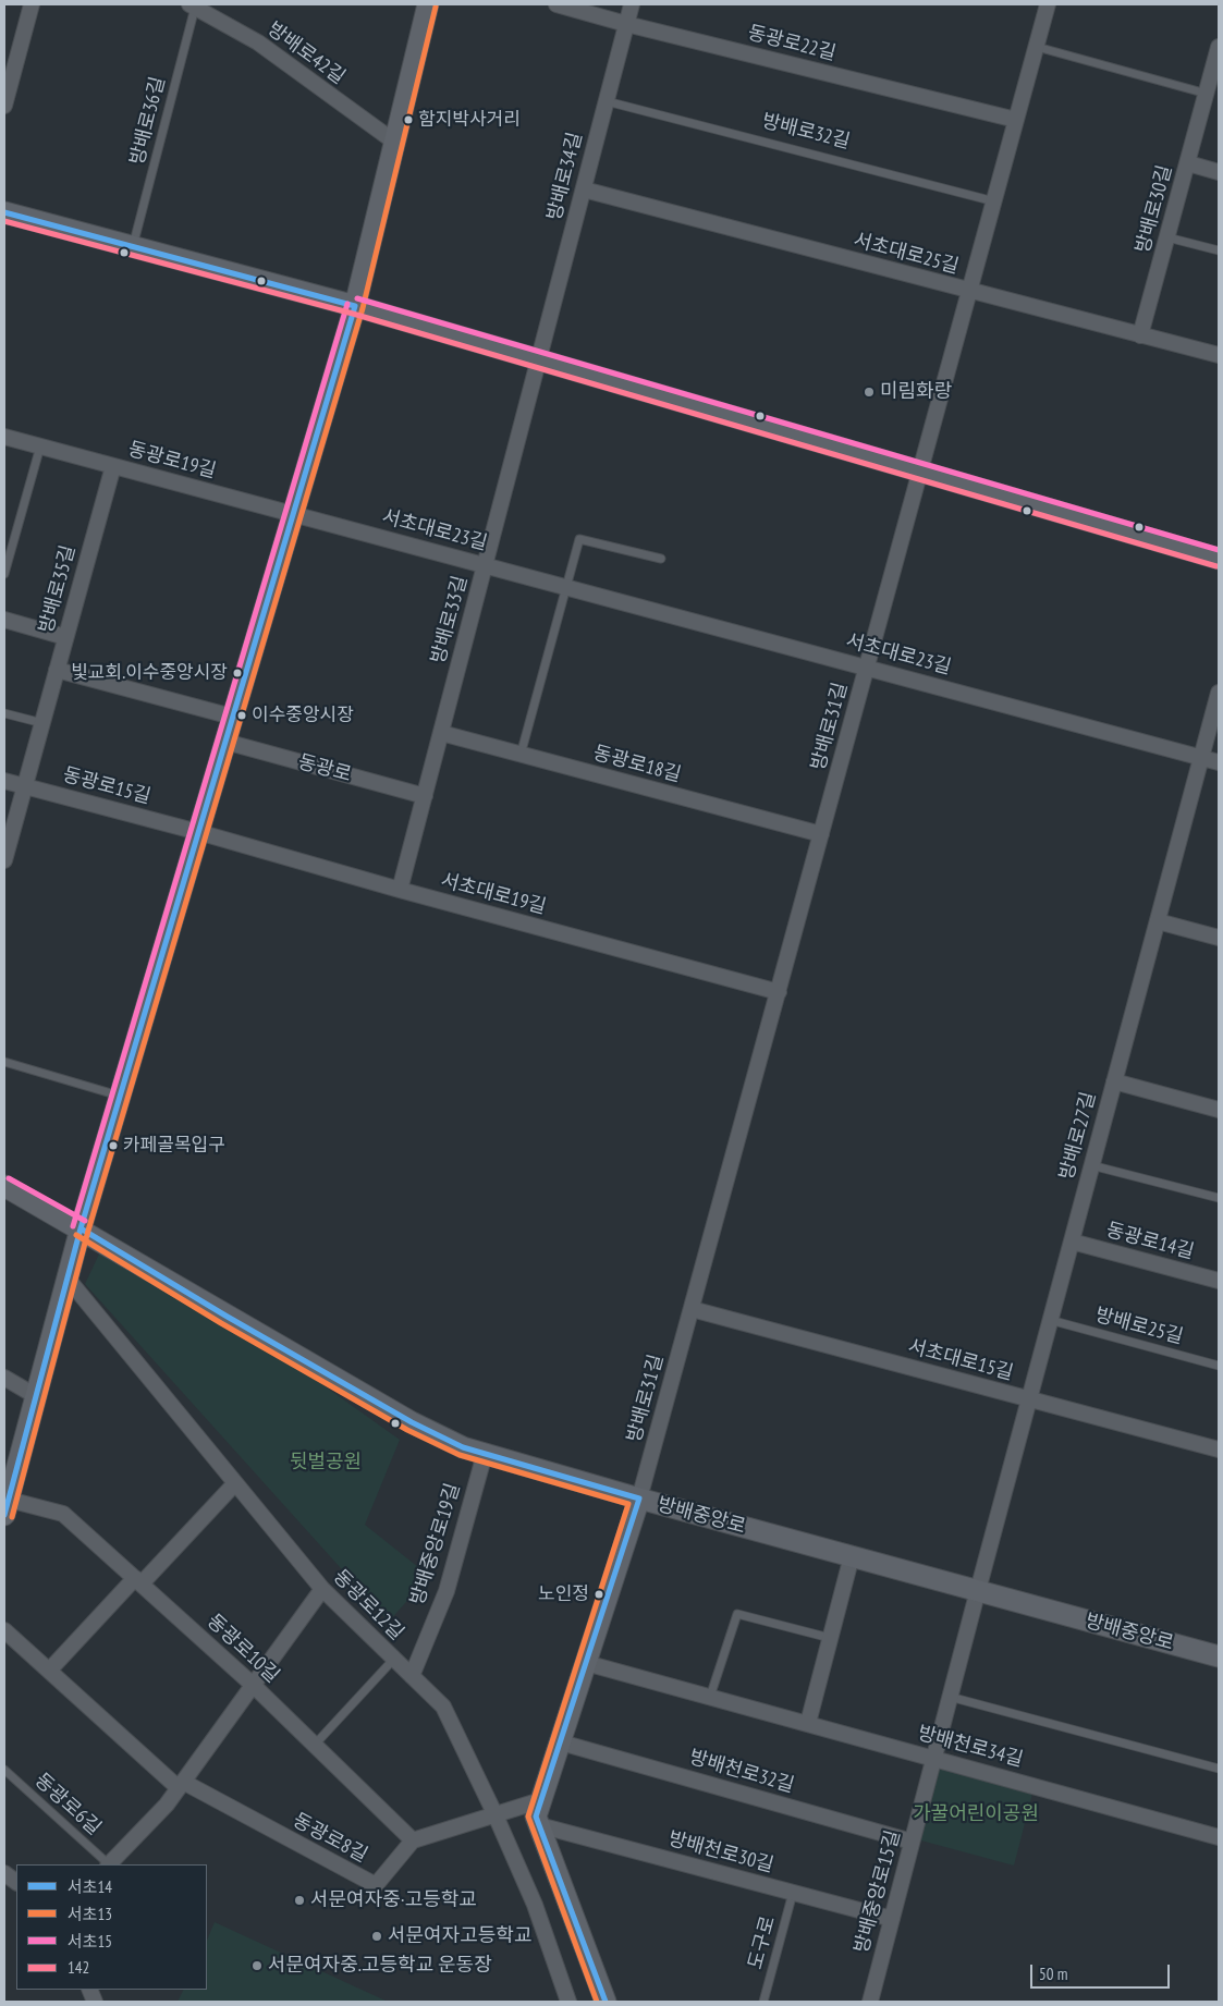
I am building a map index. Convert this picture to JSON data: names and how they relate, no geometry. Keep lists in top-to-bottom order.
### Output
{
  "streets": {
    "street": [
      "동광로22길",
      "방배로42길",
      "방배로34길",
      "방배로30길",
      "서초대로25길",
      "동광로19길",
      "서초대로23길",
      "방배로35길",
      "방배로33길",
      "방배로31길",
      "동광로18길",
      "동광로",
      "동광로15길",
      "서초대로19길",
      "방배로27길",
      "동광로14길",
      "서초대로15길",
      "방배중앙로",
      "방배중앙로19길",
      "동광로12길",
      "동광로10길",
      "방배천로34길",
      "방배천로32길",
      "동광로8길",
      "방배천로30길",
      "방배중앙로15길"
    ],
    "lane": [
      "방배로36길",
      "방배로32길",
      "방배로25길",
      "동광로6길",
      "도구로"
    ]
  },
  "crossings": [
    ["동광로22길", "방배로34길"],
    ["방배로42길", "방배로36길"],
    ["방배로32길", "방배로34길"],
    ["방배로34길", "서초대로25길"],
    ["방배로34길", "방배로33길"],
    ["방배로30길", "서초대로25길"],
    ["동광로19길", "서초대로23길"],
    ["동광로19길", "방배로35길"],
    ["서초대로23길", "방배로33길"],
    ["서초대로23길", "방배로31길"],
    ["서초대로23길", "방배로27길"],
    ["방배로35길", "동광로15길"],
    ["방배로33길", "동광로18길"],
    ["방배로33길", "동광로"],
    ["방배로33길", "서초대로19길"],
    ["방배로31길", "동광로18길"],
    ["방배로31길", "서초대로19길"],
    ["방배로31길", "서초대로15길"],
    ["방배로31길", "방배중앙로"],
    ["동광로15길", "서초대로19길"],
    ["방배로27길", "동광로14길"],
    ["방배로27길", "방배로25길"],
    ["방배로27길", "서초대로15길"],
    ["방배로27길", "방배중앙로"],
    ["방배로27길", "방배중앙로15길"],
    ["방배중앙로", "방배중앙로19길"],
    ["방배중앙로", "방배중앙로15길"],
    ["방배중앙로19길", "동광로12길"],
    ["동광로10길", "동광로8길"],
    ["방배천로34길", "방배중앙로15길"],
    ["방배천로32길", "방배중앙로15길"],
    ["방배천로30길", "방배중앙로15길"],
    ["방배천로30길", "도구로"]
  ],
  "parks": ["뒷벌공원", "가꿀어린이공원"],
  "places": [
    "함지박사거리",
    "미림화랑",
    "빛교회.이수중앙시장",
    "이수중앙시장",
    "카페골목입구",
    "노인정",
    "서문여자중·고등학교",
    "서문여자고등학교",
    "서문여자중.고등학교 운동장"
  ],
  "lines": [
    "transit line 서초13",
    "transit line 서초14",
    "transit line 142",
    "transit line 서초15"
  ],
  "legend": [
    "서초14",
    "서초13",
    "서초15",
    "142"
  ],
  "scale_bar": "50 m"
}
